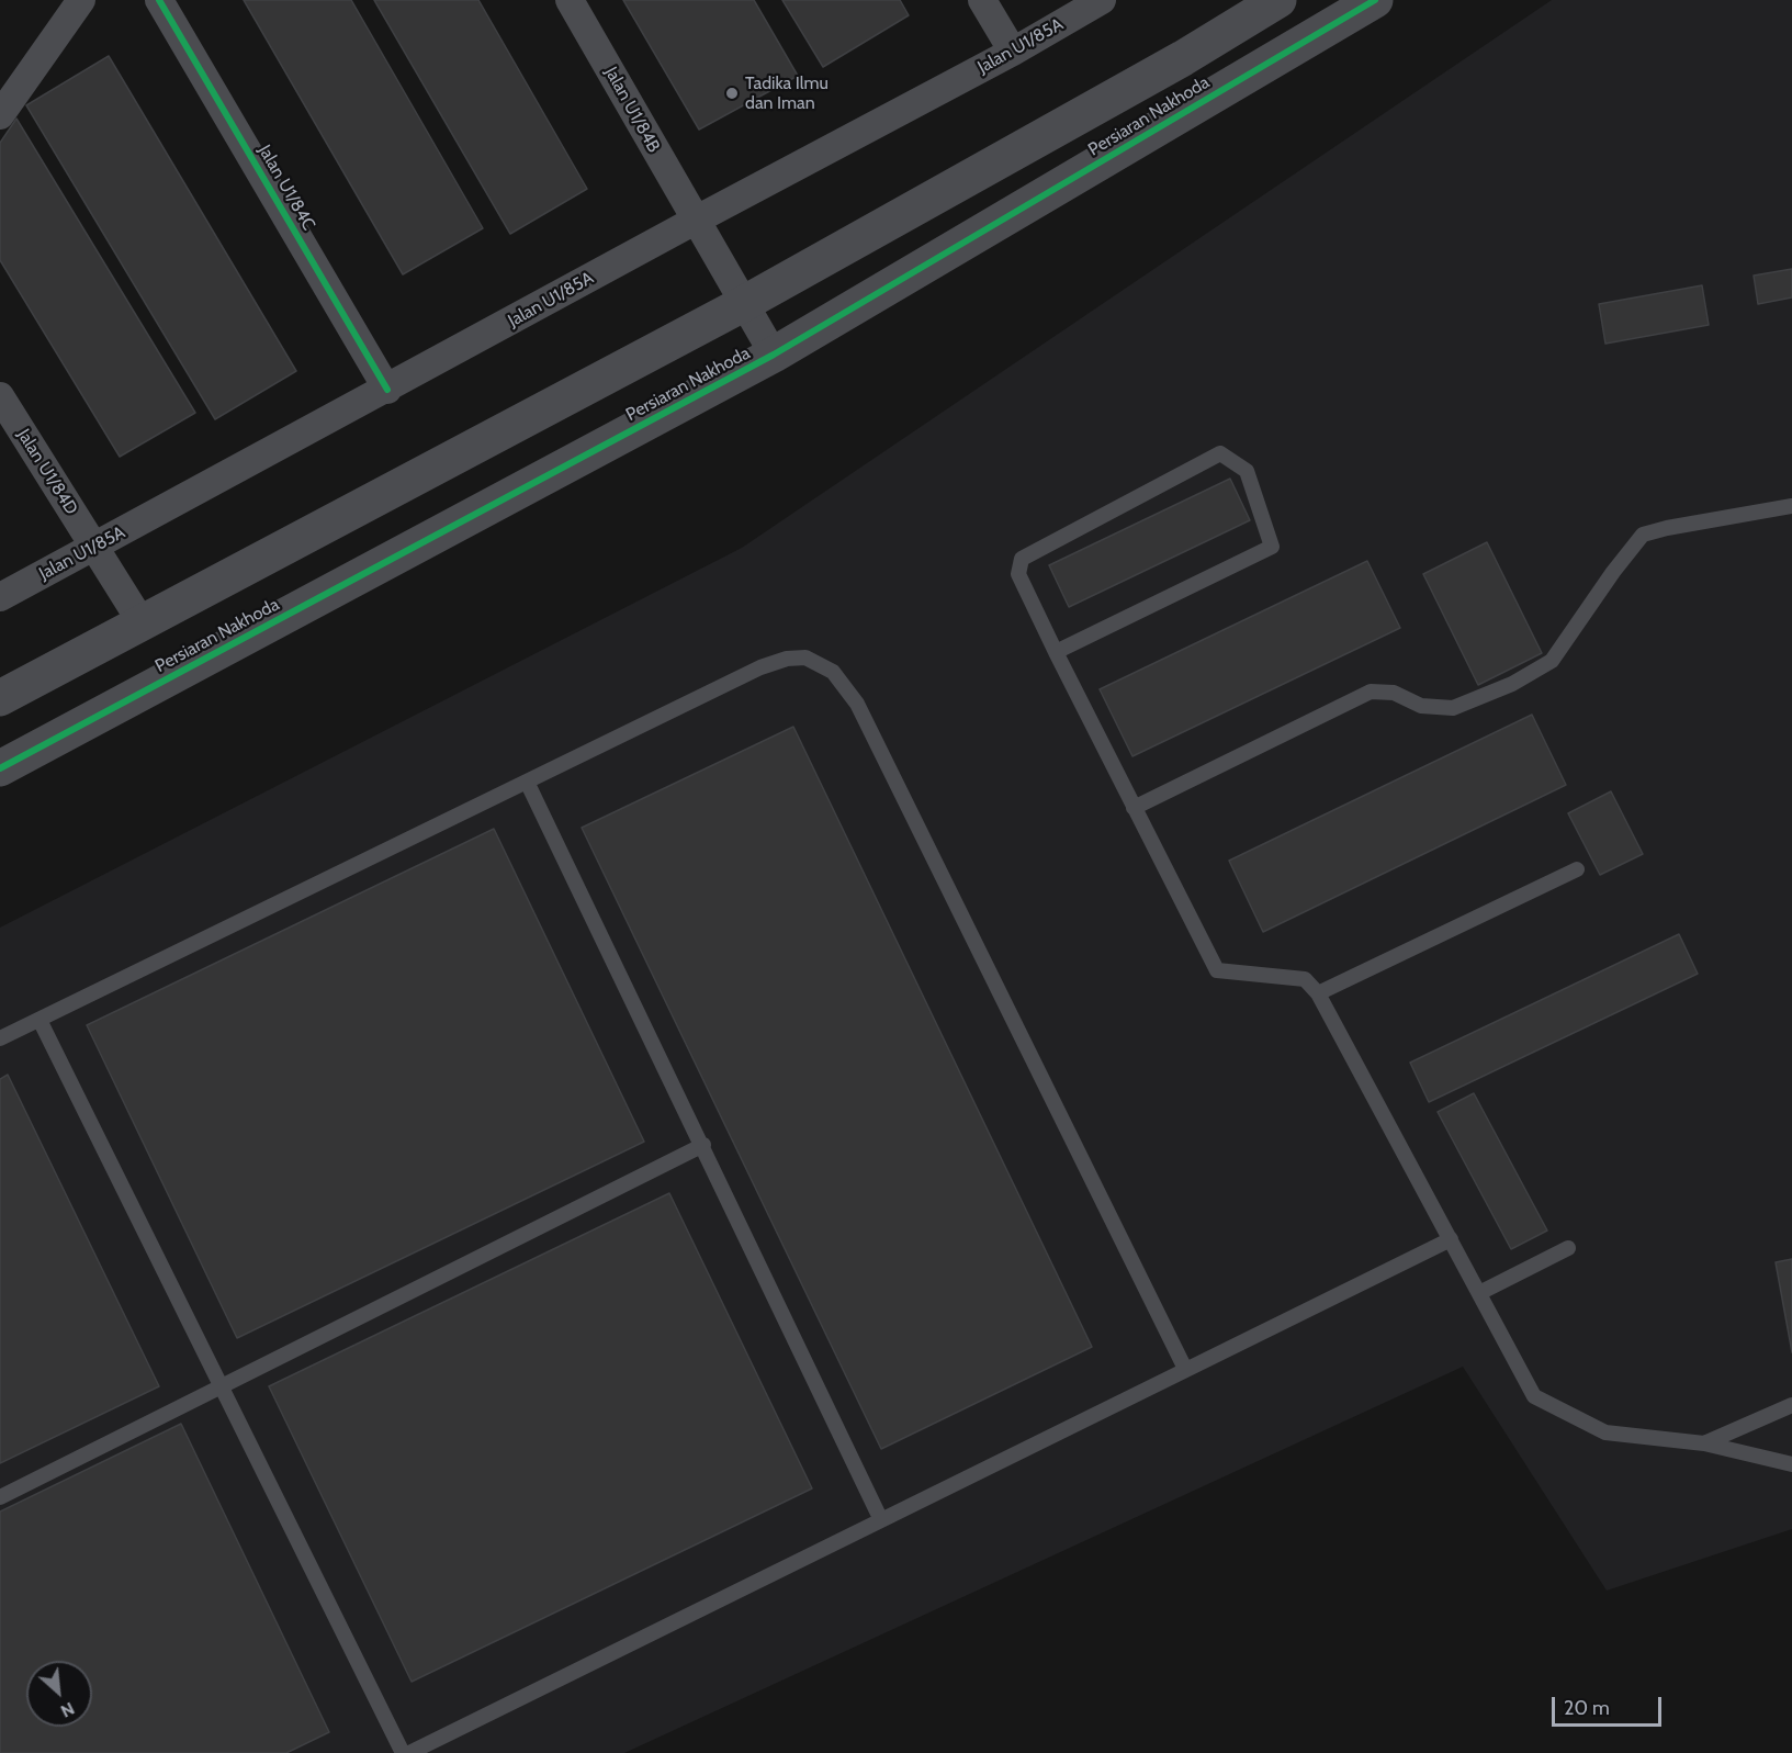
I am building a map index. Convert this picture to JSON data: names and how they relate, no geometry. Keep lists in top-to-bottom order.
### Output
{
  "streets": {
    "street": [
      "Jalan U1/85A",
      "Jalan U1/84B",
      "Persiaran Nakhoda",
      "Jalan U1/84C",
      "Jalan U1/84D"
    ]
  },
  "crossings": [
    ["Jalan U1/85A", "Jalan U1/84B"],
    ["Jalan U1/85A", "Jalan U1/84C"],
    ["Jalan U1/85A", "Jalan U1/84D"],
    ["Jalan U1/84B", "Persiaran Nakhoda"],
    ["Persiaran Nakhoda", "Jalan U1/84D"]
  ],
  "places": ["Tadika Ilmu dan Iman"],
  "scale_bar": "20 m",
  "north": "bottom right"
}
